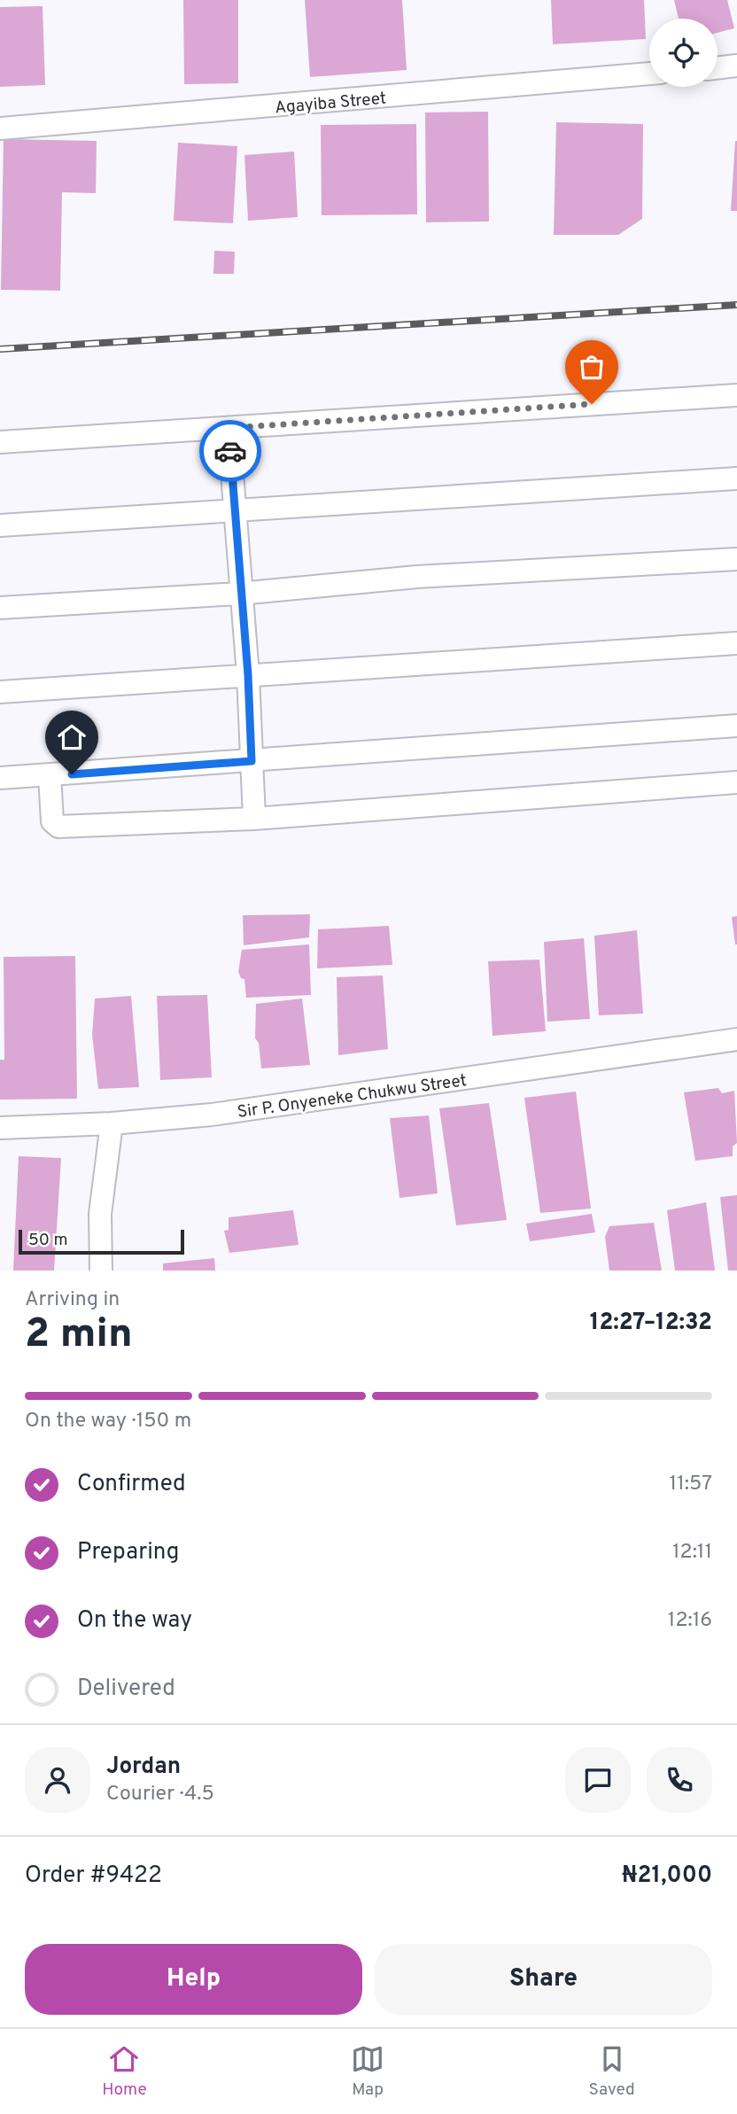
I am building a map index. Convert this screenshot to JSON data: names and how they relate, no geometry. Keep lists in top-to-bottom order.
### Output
{
  "streets": {
    "street": ["Agayiba Street", "Sir P. Onyeneke Chukwu Street"]
  },
  "scale_bar": "50 m",
  "page": {
    "scale": "50 m",
    "heading": ["2 min", "Arriving in", "12:27–12:32"],
    "panel": [
      "Jordan",
      "Courier · 4.5",
      "Order #9422",
      "₦21,000"
    ],
    "bar": "On the way · 150 m",
    "list": [
      ["Confirmed", "11:57"],
      ["Preparing", "12:11"],
      ["On the way", "12:16"],
      "Delivered"
    ],
    "buttons": ["Help", "Share"],
    "tabs": ["Home", "Map", "Saved"]
  }
}
